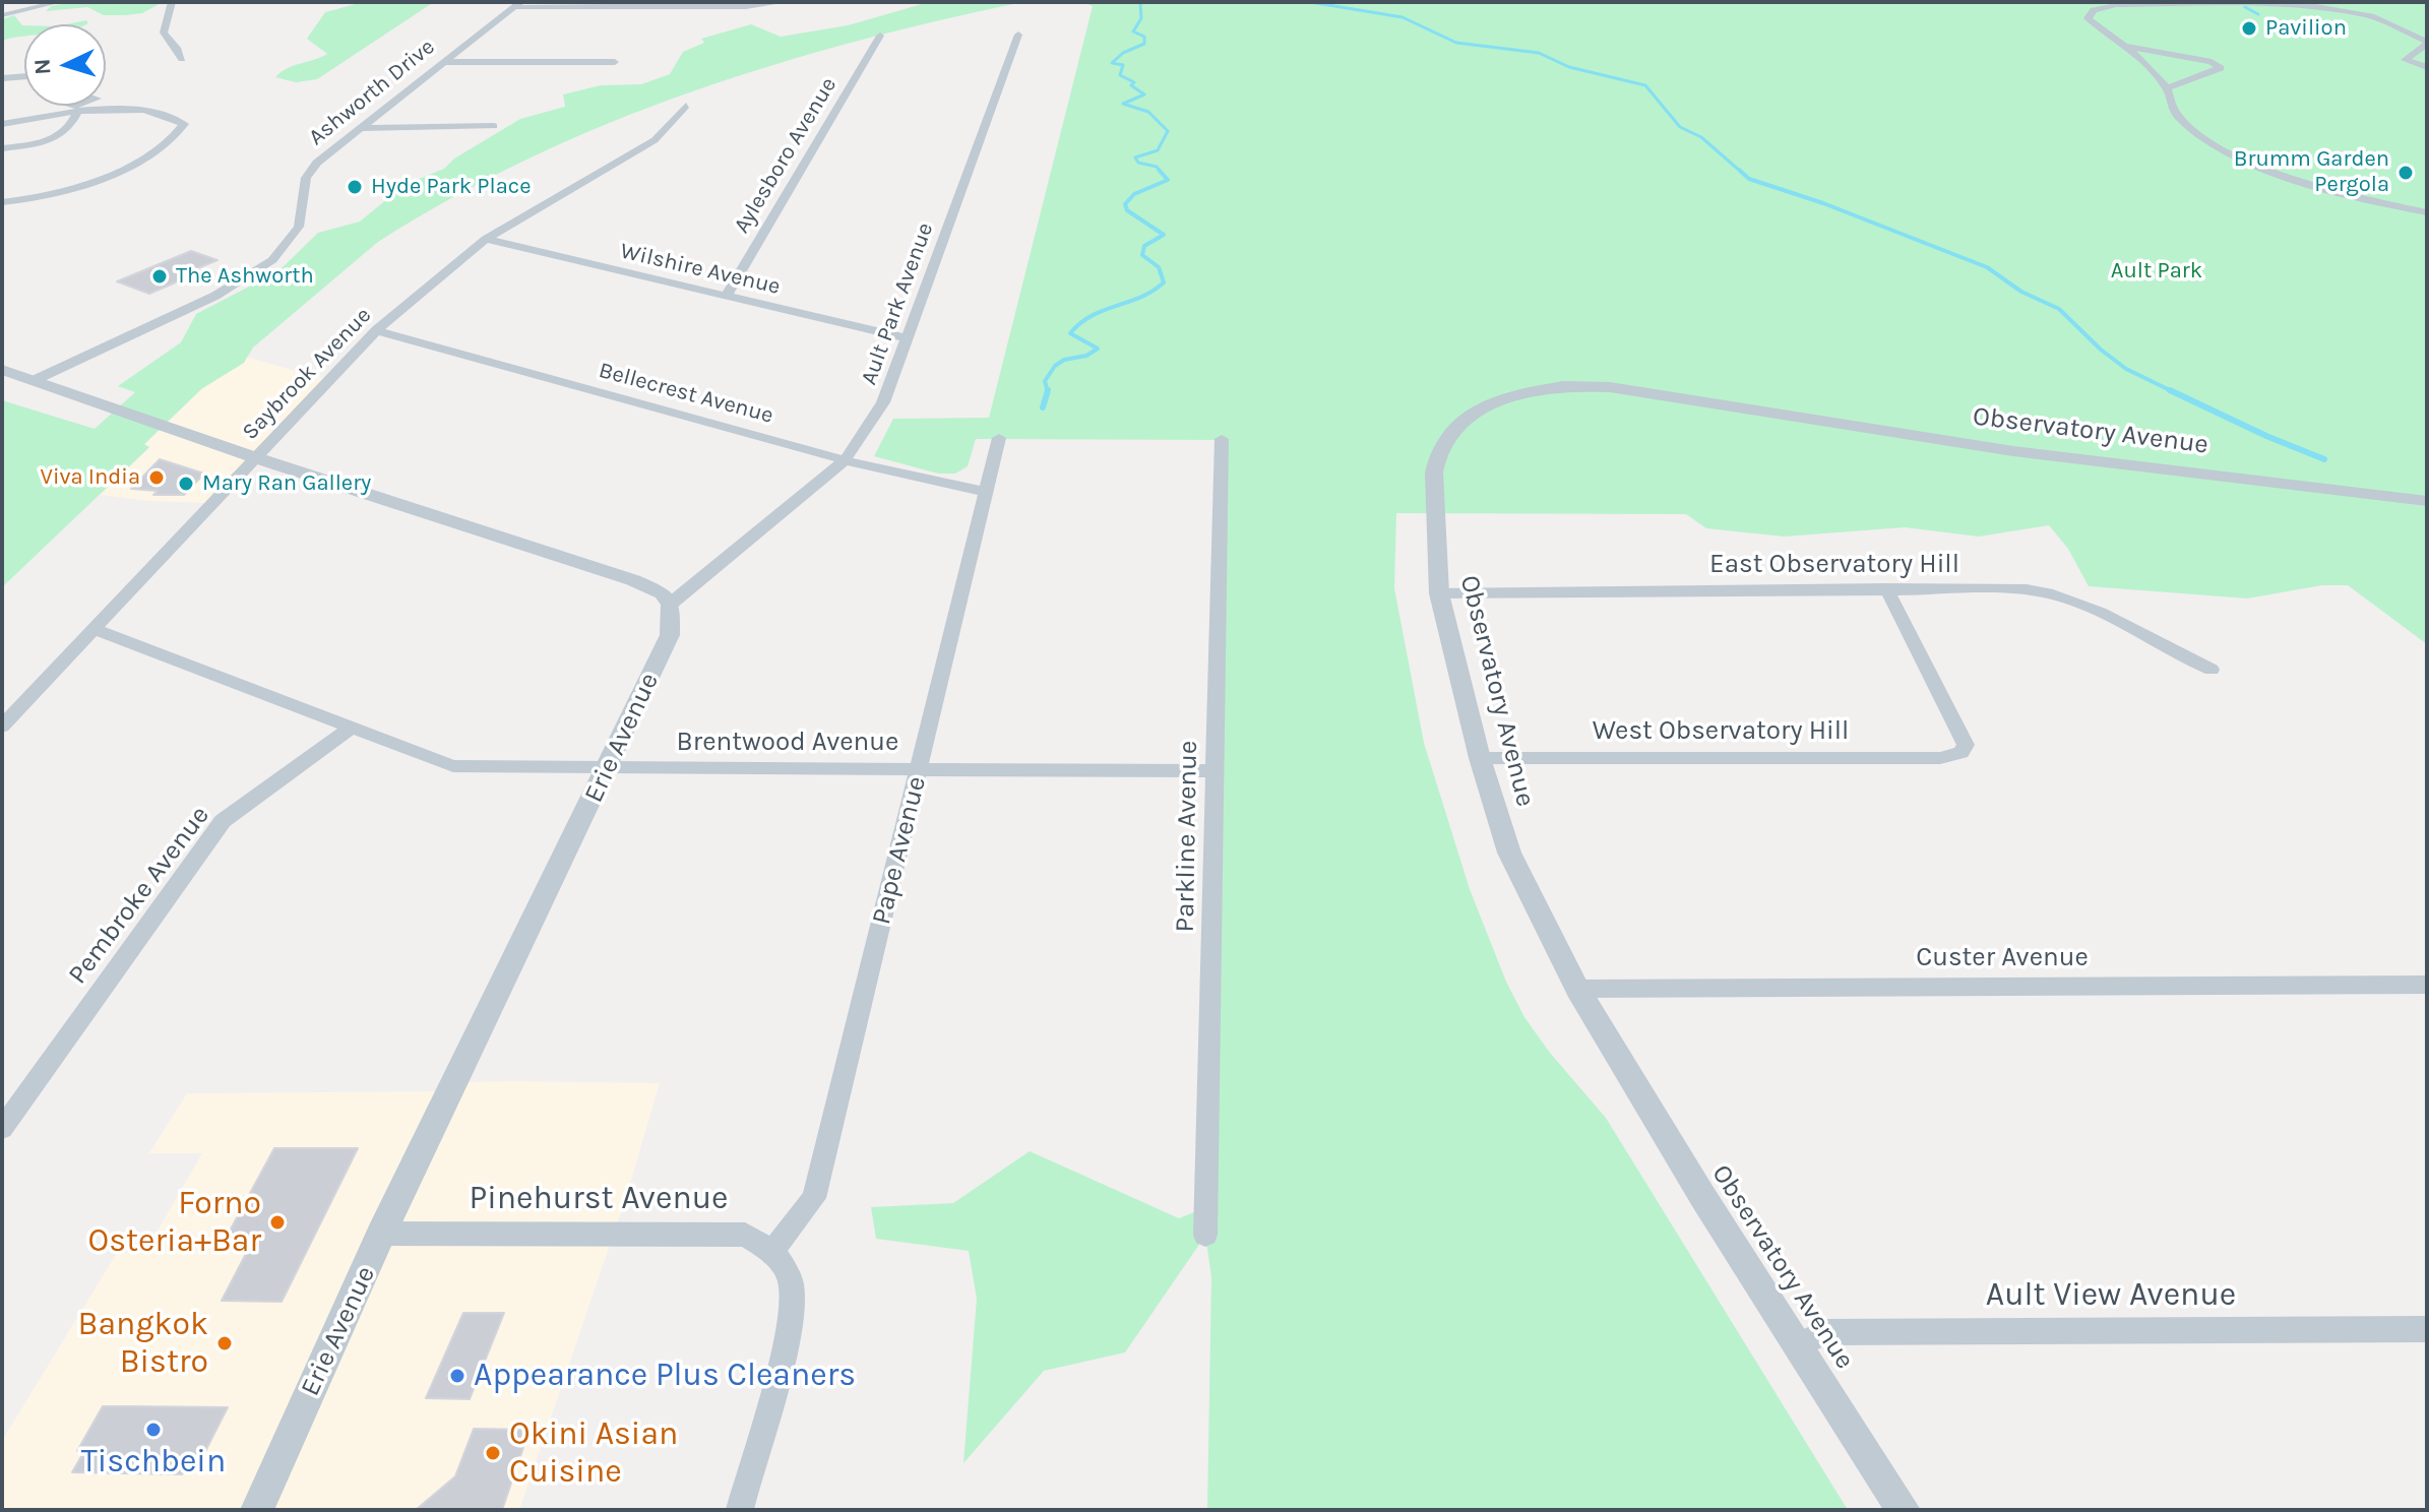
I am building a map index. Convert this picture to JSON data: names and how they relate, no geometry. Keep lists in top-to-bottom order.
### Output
{
  "streets": {
    "street": [
      "Ashworth Drive",
      "Aylesboro Avenue",
      "Wilshire Avenue",
      "Ault Park Avenue",
      "Saybrook Avenue",
      "Bellecrest Avenue",
      "Observatory Avenue",
      "East Observatory Hill",
      "West Observatory Hill",
      "Erie Avenue",
      "Brentwood Avenue",
      "Parkline Avenue",
      "Pape Avenue",
      "Pembroke Avenue",
      "Custer Avenue",
      "Pinehurst Avenue",
      "Ault View Avenue"
    ]
  },
  "crossings": [
    ["Aylesboro Avenue", "Wilshire Avenue"],
    ["Wilshire Avenue", "Ault Park Avenue"],
    ["Wilshire Avenue", "Saybrook Avenue"],
    ["Ault Park Avenue", "Bellecrest Avenue"],
    ["Ault Park Avenue", "Erie Avenue"],
    ["Saybrook Avenue", "Bellecrest Avenue"],
    ["Saybrook Avenue", "Brentwood Avenue"],
    ["Bellecrest Avenue", "Pape Avenue"],
    ["Observatory Avenue", "East Observatory Hill"],
    ["Observatory Avenue", "West Observatory Hill"],
    ["Observatory Avenue", "Custer Avenue"],
    ["Observatory Avenue", "Ault View Avenue"],
    ["East Observatory Hill", "West Observatory Hill"],
    ["Erie Avenue", "Brentwood Avenue"],
    ["Erie Avenue", "Pinehurst Avenue"],
    ["Brentwood Avenue", "Parkline Avenue"],
    ["Brentwood Avenue", "Pape Avenue"],
    ["Brentwood Avenue", "Pembroke Avenue"],
    ["Pape Avenue", "Pinehurst Avenue"]
  ],
  "parks": ["Ault Park"],
  "places": [
    "Pavilion",
    "Brumm Garden Pergola",
    "Hyde Park Place",
    "The Ashworth",
    "Viva India",
    "Mary Ran Gallery",
    "Forno Osteria+Bar",
    "Bangkok Bistro",
    "Appearance Plus Cleaners",
    "Tischbein",
    "Okini Asian Cuisine"
  ],
  "north": "left"
}
